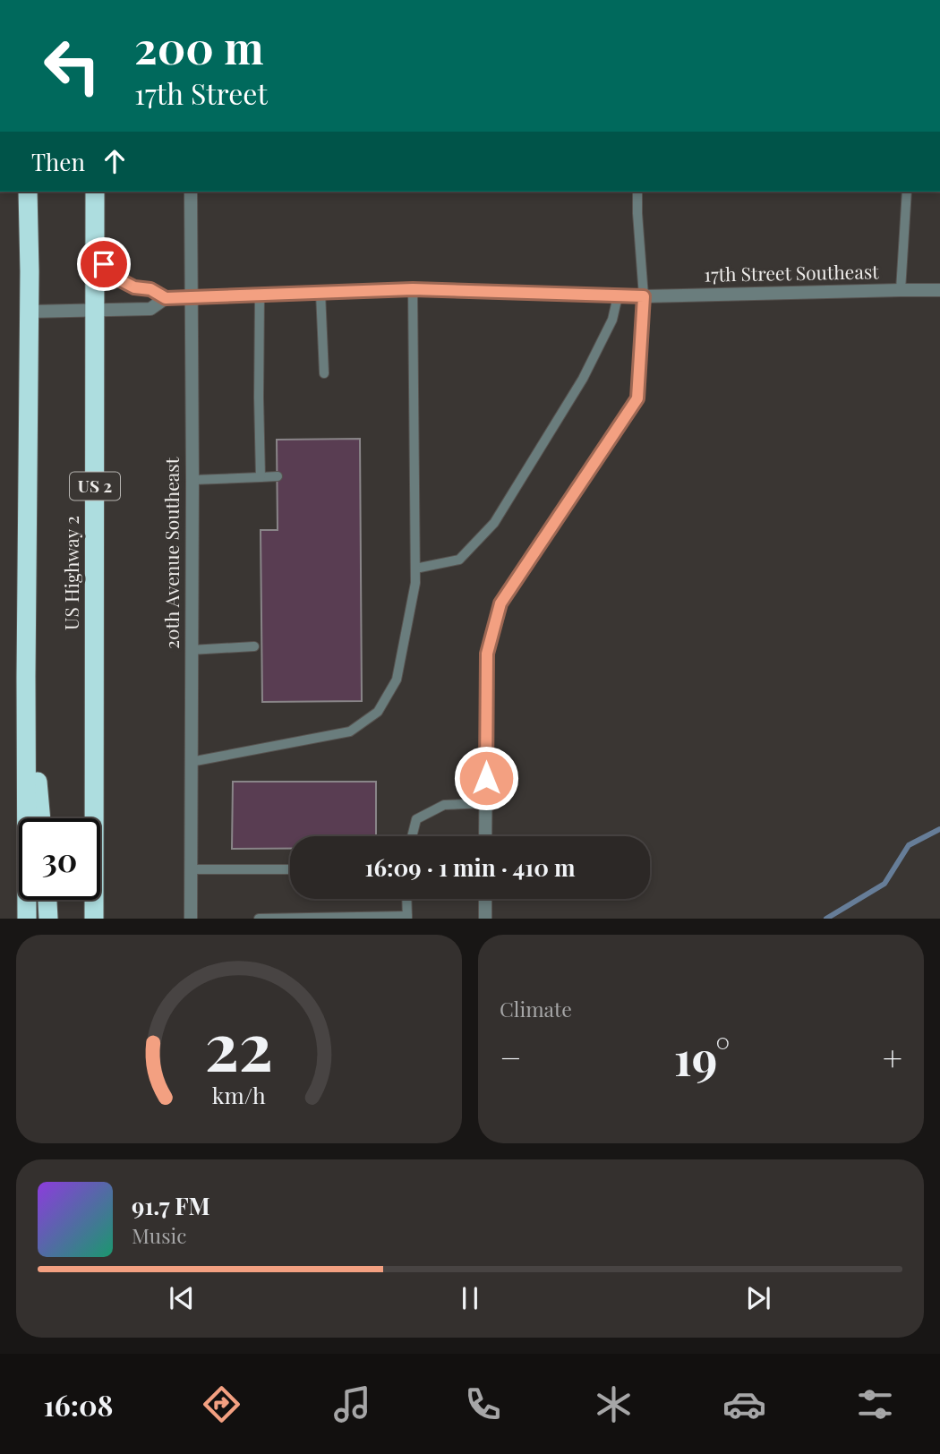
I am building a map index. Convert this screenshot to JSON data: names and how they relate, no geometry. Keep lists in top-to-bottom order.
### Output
{
  "streets": {
    "highway": ["US 2", "US Highway 2"],
    "street": ["17th Street Southeast", "20th Avenue Southeast"]
  },
  "crossings": [
    ["17th Street Southeast", "20th Avenue Southeast"]
  ],
  "page": {
    "turn": ["200 m", "17th Street"],
    "then": "Then",
    "limit": "30",
    "trip": "16:09 · 1 min · 410 m",
    "tile": "Climate",
    "heat": ["−", "19°", "+"],
    "song": ["91.7 FM", "Music"],
    "tabs": "16:08",
    "gauge": ["22", "km/h"]
  }
}
